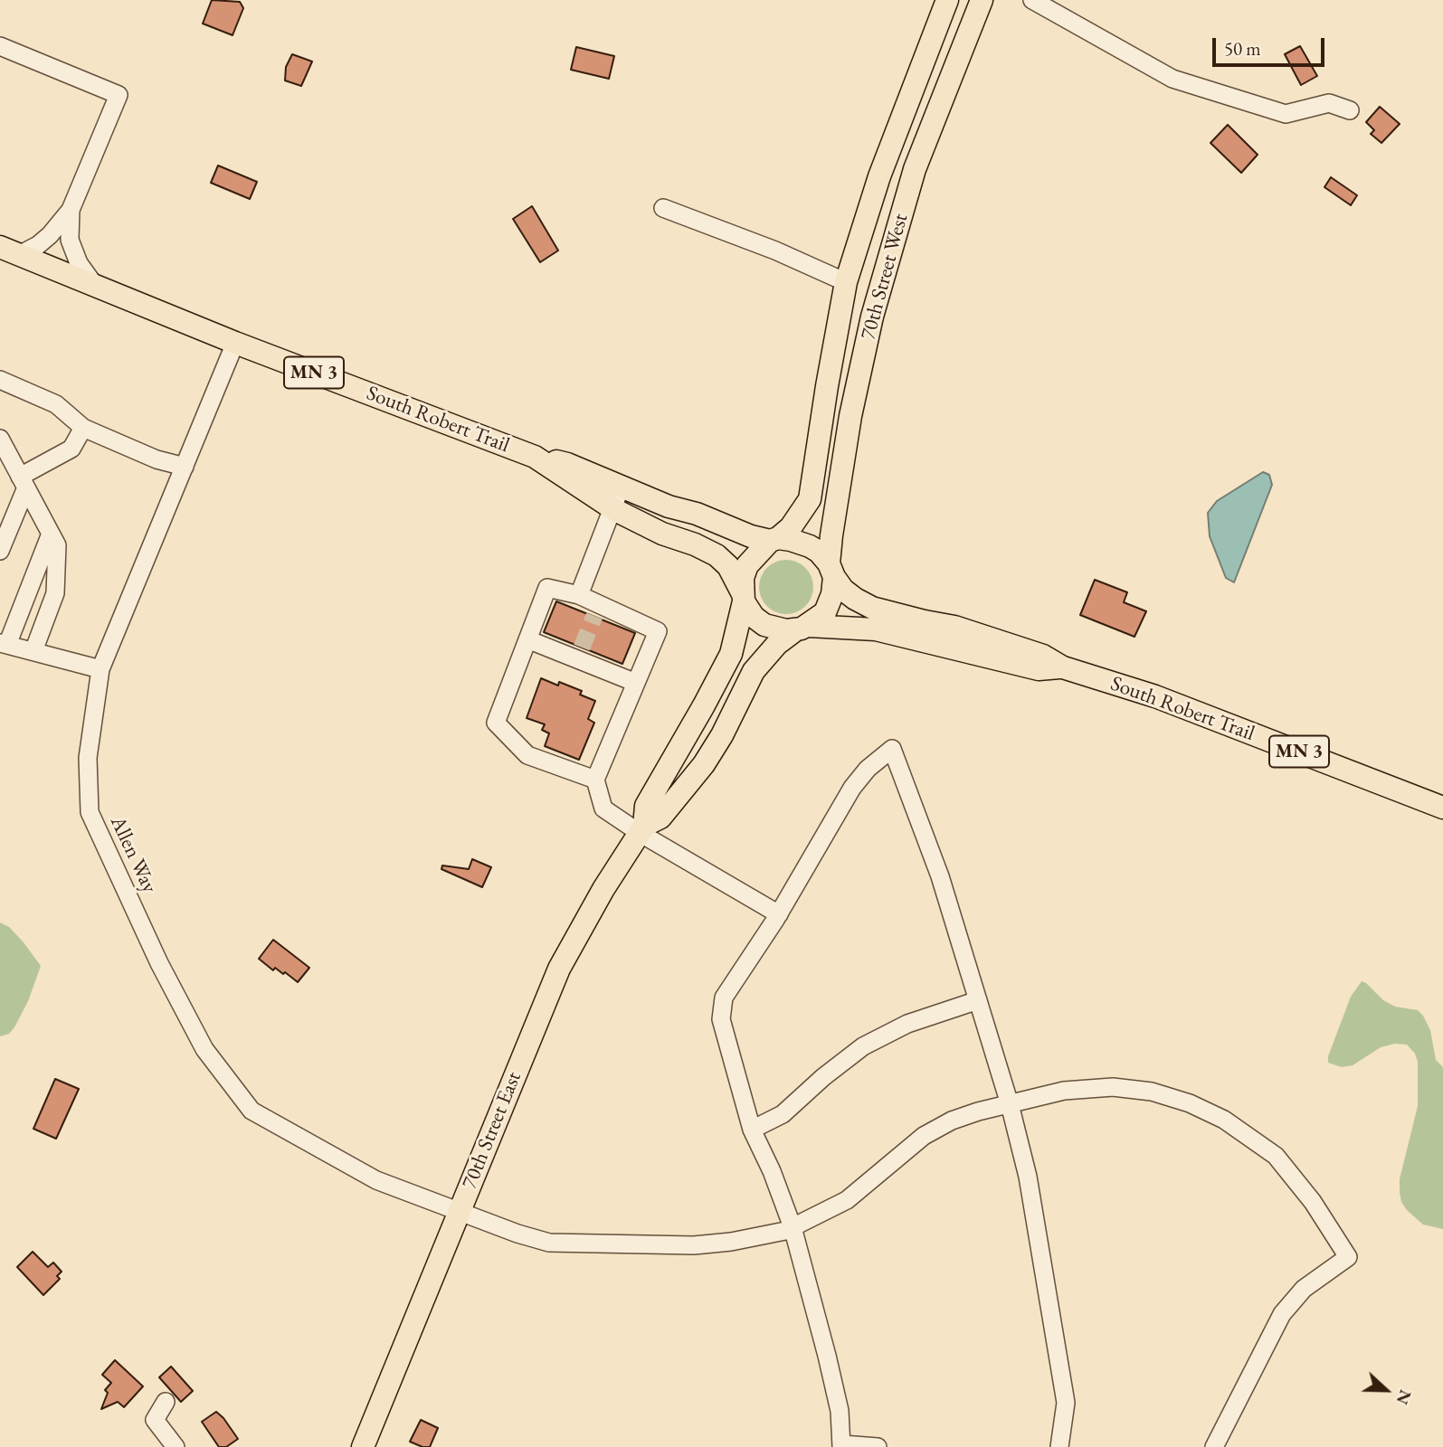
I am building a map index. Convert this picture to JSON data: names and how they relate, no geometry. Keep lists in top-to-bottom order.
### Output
{
  "streets": {
    "main road": [
      "70th Street West",
      "MN 3",
      "South Robert Trail",
      "70th Street East"
    ],
    "street": ["Allen Way"]
  },
  "crossings": [
    ["70th Street West", "South Robert Trail"],
    ["70th Street West", "70th Street East"],
    ["South Robert Trail", "Allen Way"],
    ["South Robert Trail", "70th Street East"],
    ["Allen Way", "70th Street East"]
  ],
  "scale_bar": "50 m",
  "north": "right"
}
